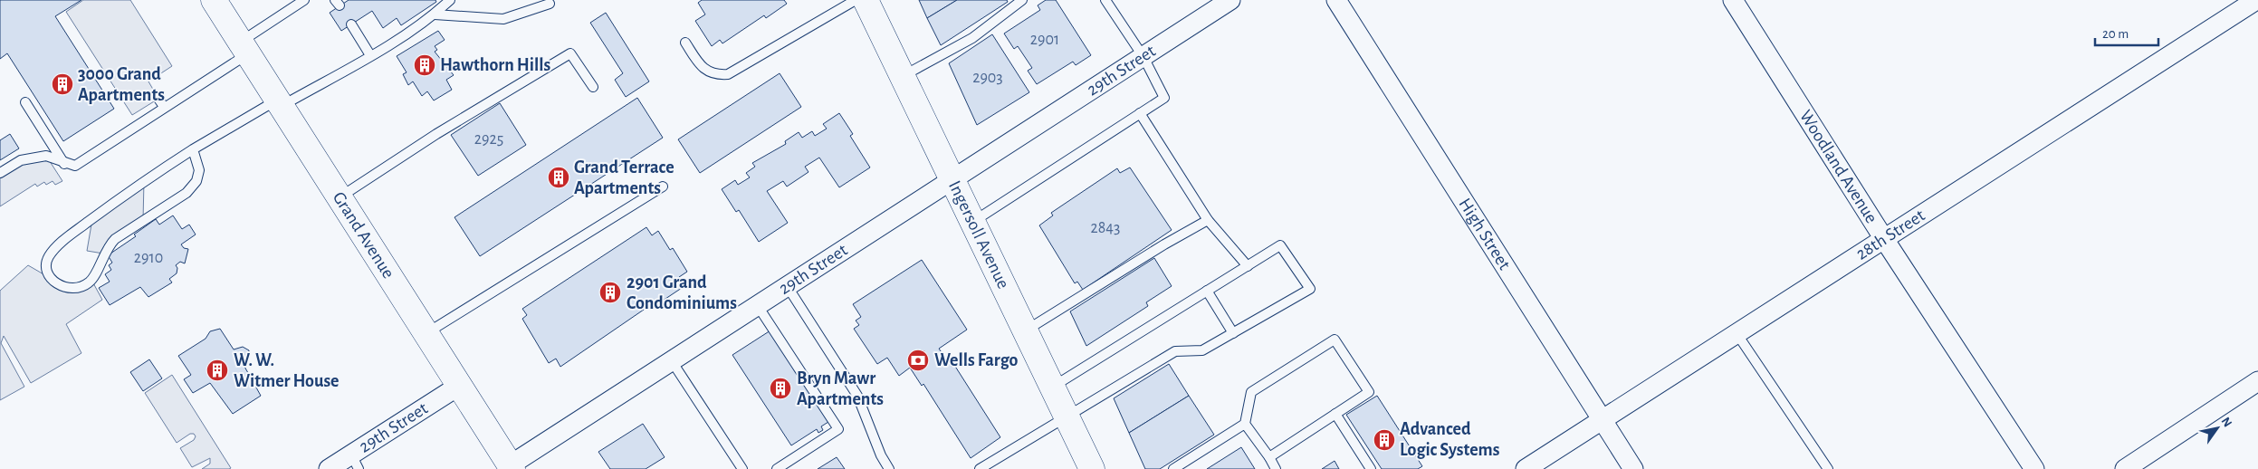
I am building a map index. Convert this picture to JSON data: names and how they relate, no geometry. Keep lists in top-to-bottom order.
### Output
{
  "streets": {
    "main road": ["Grand Avenue", "Ingersoll Avenue"],
    "street": [
      "29th Street",
      "Woodland Avenue",
      "High Street",
      "28th Street"
    ]
  },
  "crossings": [
    ["29th Street", "Grand Avenue"],
    ["29th Street", "Ingersoll Avenue"],
    ["Woodland Avenue", "28th Street"],
    ["High Street", "28th Street"]
  ],
  "places": {
    "building": [
      "Hawthorn Hills",
      "3000 Grand Apartments",
      "Grand Terrace Apartments",
      "2901 Grand Condominiums",
      "W. W. Witmer House",
      "Bryn Mawr Apartments",
      "Advanced Logic Systems"
    ],
    "bank": ["Wells Fargo"]
  },
  "house_numbers": [
    "2901",
    "2903",
    "2925",
    "2843",
    "2910"
  ],
  "scale_bar": "20 m",
  "north": "top right"
}
